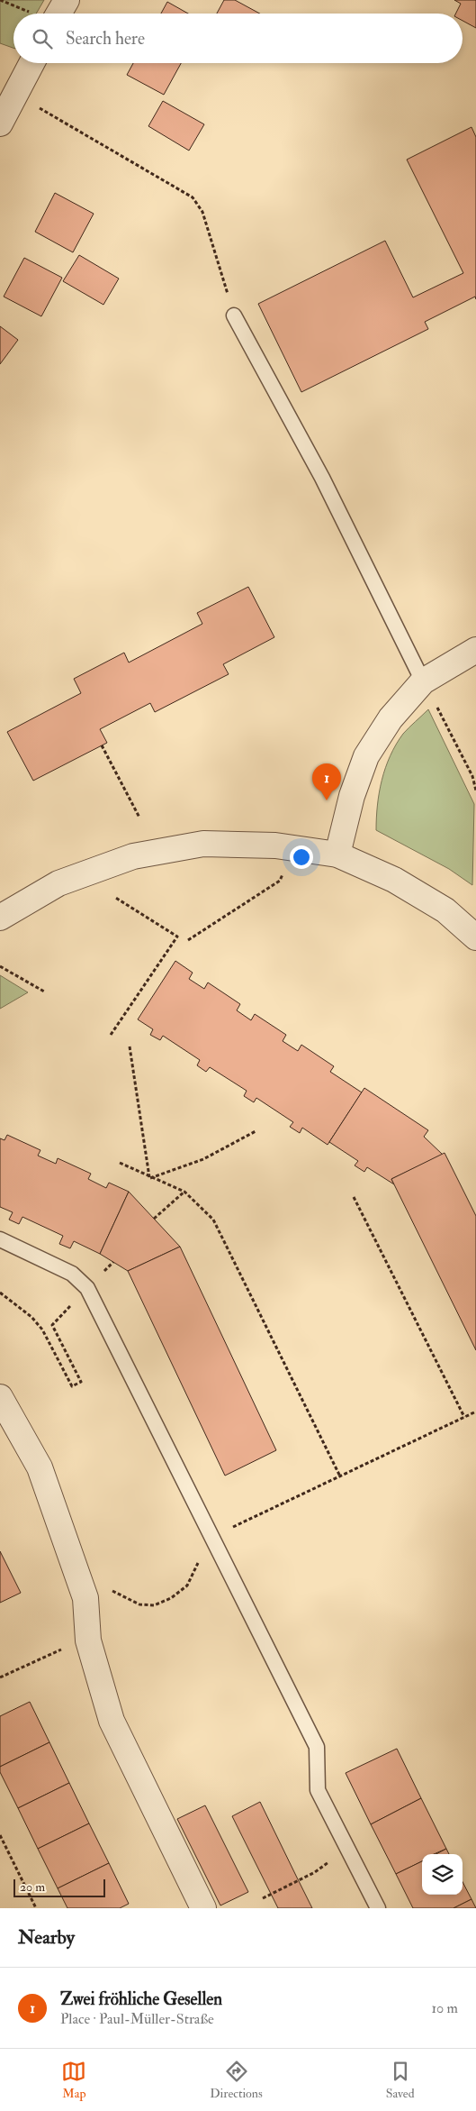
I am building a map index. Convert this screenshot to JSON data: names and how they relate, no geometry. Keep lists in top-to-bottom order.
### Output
{
  "scale_bar": "20 m",
  "page": {
    "search": "Search here",
    "pins": "1",
    "scale": "20 m",
    "heading": "Nearby",
    "list": [
      {
        "mark": "1",
        "name": "Zwei fröhliche Gesellen",
        "note": "Place · Paul-Müller-Straße",
        "value": "10 m"
      }
    ],
    "nav": ["Map", "Directions", "Saved"]
  }
}
